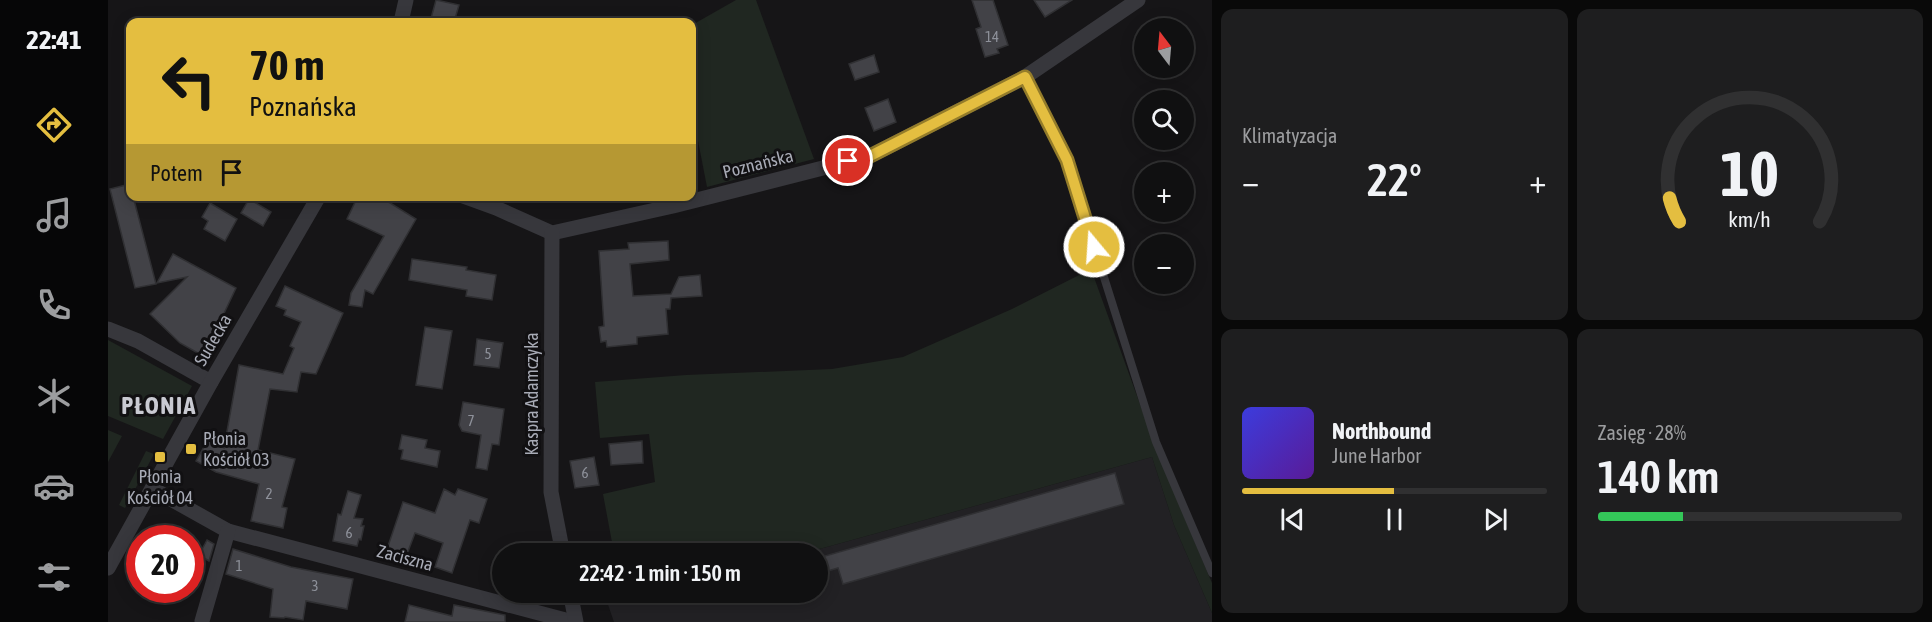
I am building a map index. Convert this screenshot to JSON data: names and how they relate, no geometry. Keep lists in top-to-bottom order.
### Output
{
  "streets": {
    "street": [
      "Poznańska",
      "Sudecka",
      "Kaspra Adamczyka",
      "Zaciszna"
    ]
  },
  "crossings": [
    ["Poznańska", "Kaspra Adamczyka"],
    ["Sudecka", "Zaciszna"]
  ],
  "districts": ["PŁONIA"],
  "places": {
    "transit": ["Płonia Kościół 03", "Płonia Kościół 04"]
  },
  "house_numbers": [
    "14",
    "5",
    "7",
    "6",
    "2",
    "6",
    "1",
    "3"
  ],
  "north": "top",
  "page": {
    "tabs": "22:41",
    "tile": [
      "Klimatyzacja",
      ["Zasięg · 28%", "140 km"]
    ],
    "map_buttons": ["+", "−"],
    "turn": ["70 m", "Poznańska"],
    "then": "Potem",
    "heat": ["−", "22°", "+"],
    "song": ["Northbound", "June Harbor"],
    "limit": "20",
    "trip": "22:42 · 1 min · 150 m",
    "gauge": ["10", "km/h"]
  }
}
